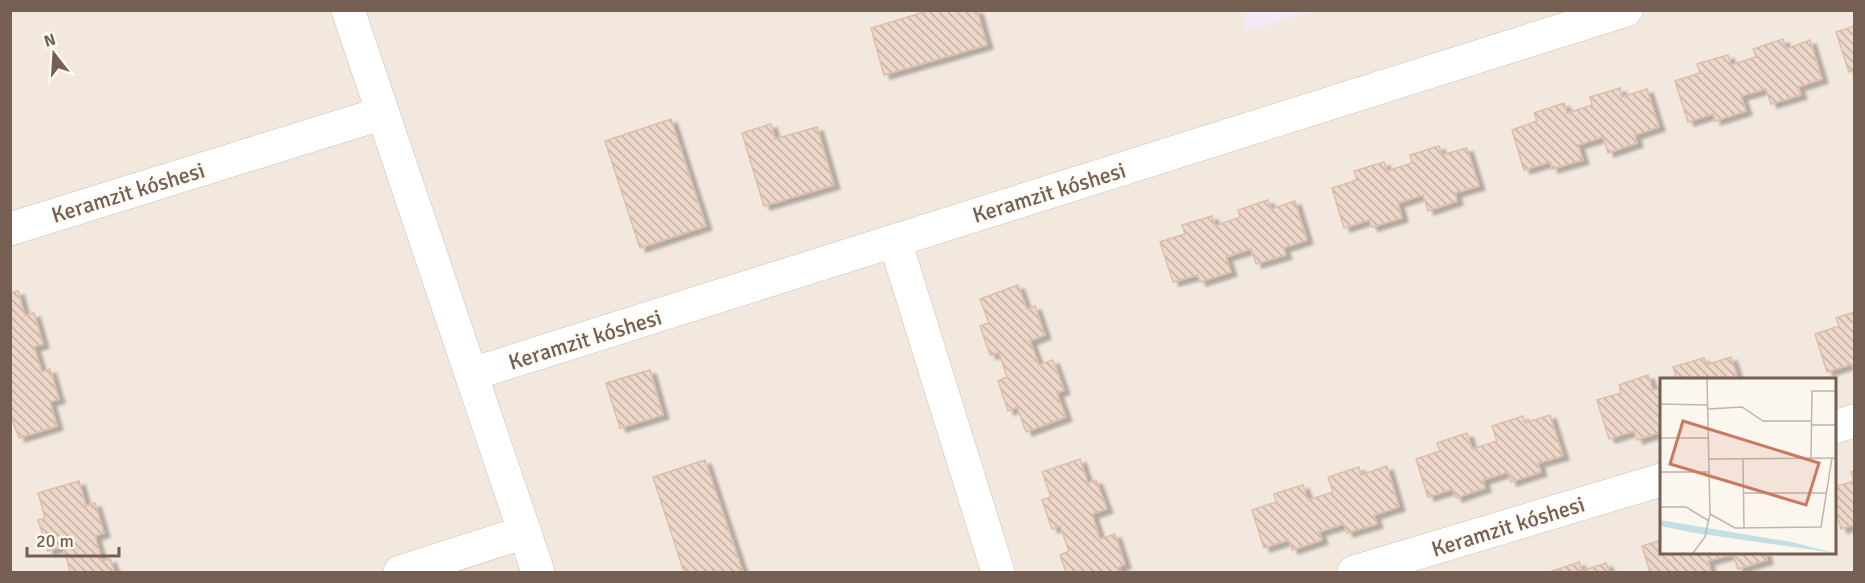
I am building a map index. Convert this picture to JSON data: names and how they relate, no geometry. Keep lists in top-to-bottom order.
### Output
{
  "streets": {
    "street": ["Keramzit kóshesi"]
  },
  "scale_bar": "20 m",
  "north": "top"
}
